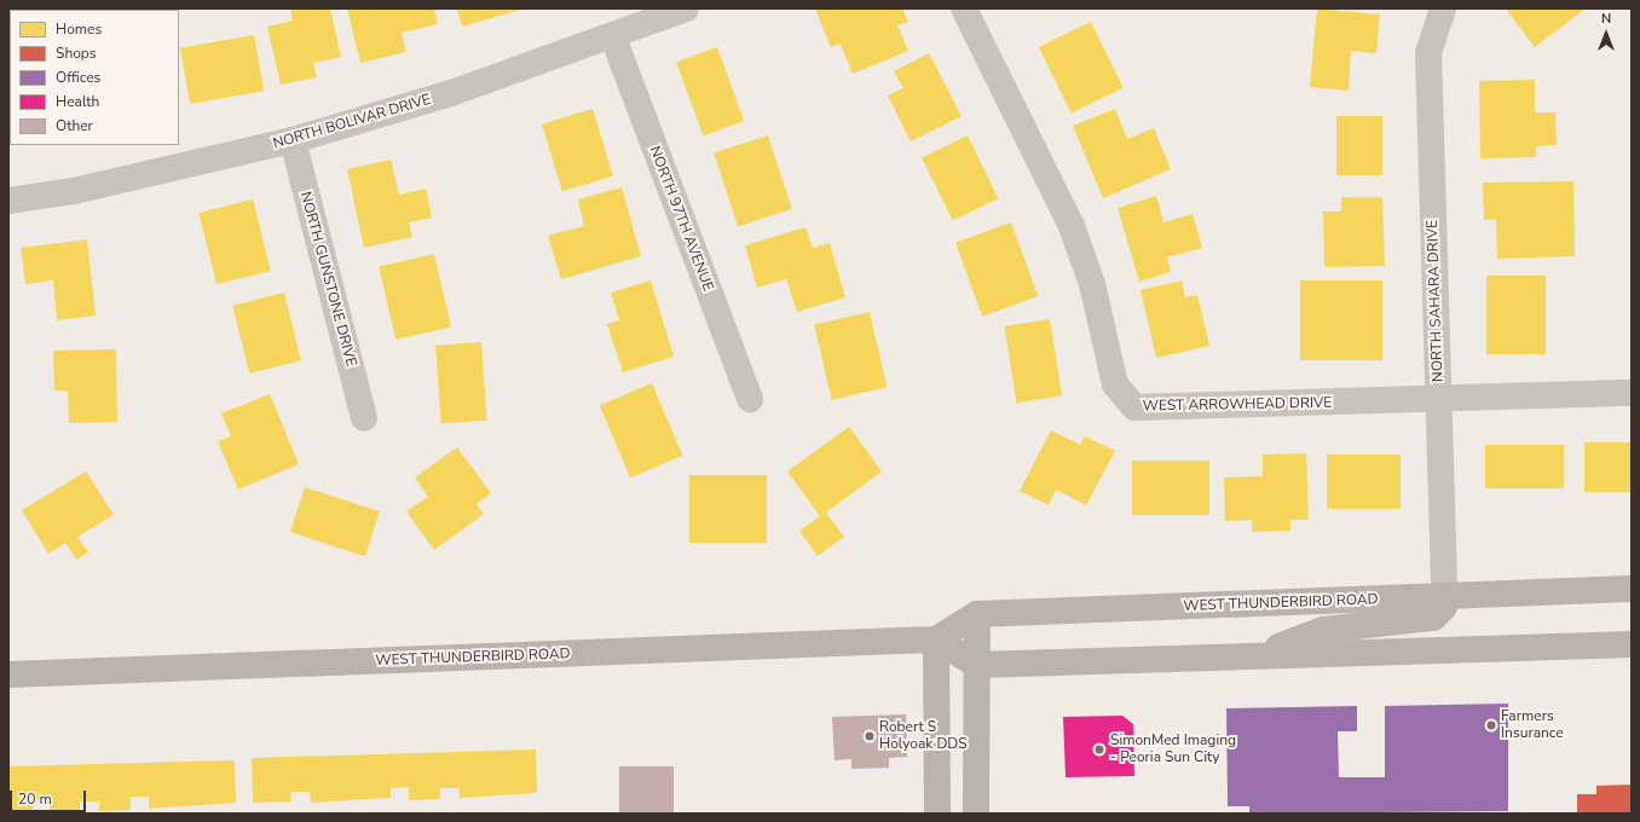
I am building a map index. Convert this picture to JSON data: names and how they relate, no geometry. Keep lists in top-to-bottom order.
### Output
{
  "streets": {
    "main road": ["WEST THUNDERBIRD ROAD"],
    "street": [
      "NORTH BOLIVAR DRIVE",
      "NORTH 97TH AVENUE",
      "NORTH GUNSTONE DRIVE",
      "NORTH SAHARA DRIVE",
      "WEST ARROWHEAD DRIVE"
    ]
  },
  "crossings": [
    ["NORTH BOLIVAR DRIVE", "NORTH 97TH AVENUE"],
    ["NORTH BOLIVAR DRIVE", "NORTH GUNSTONE DRIVE"],
    ["NORTH SAHARA DRIVE", "WEST ARROWHEAD DRIVE"],
    ["NORTH SAHARA DRIVE", "WEST THUNDERBIRD ROAD"]
  ],
  "places": ["Farmers Insurance", "Robert S Holyoak DDS", "SimonMed Imaging - Peoria Sun City"],
  "legend": [
    "Homes",
    "Shops",
    "Offices",
    "Health",
    "Other"
  ],
  "scale_bar": "20 m",
  "north": "top"
}
